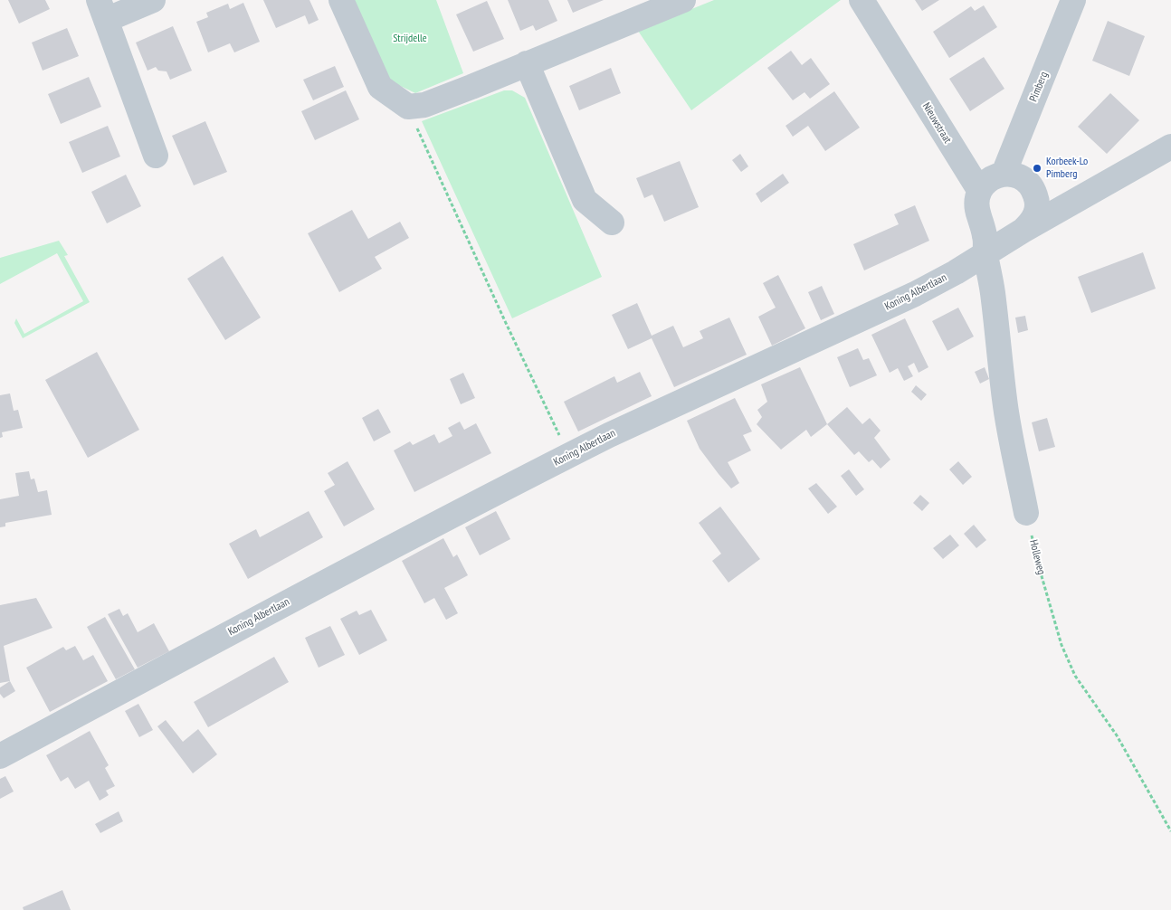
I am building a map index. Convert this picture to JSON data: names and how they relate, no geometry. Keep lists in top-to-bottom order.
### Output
{
  "streets": {
    "street": ["Pimberg", "Nieuwstraat", "Koning Albertlaan"],
    "path": ["Holleweg"]
  },
  "parks": ["Strijdelle"],
  "places": ["Korbeek-Lo Pimberg"]
}
